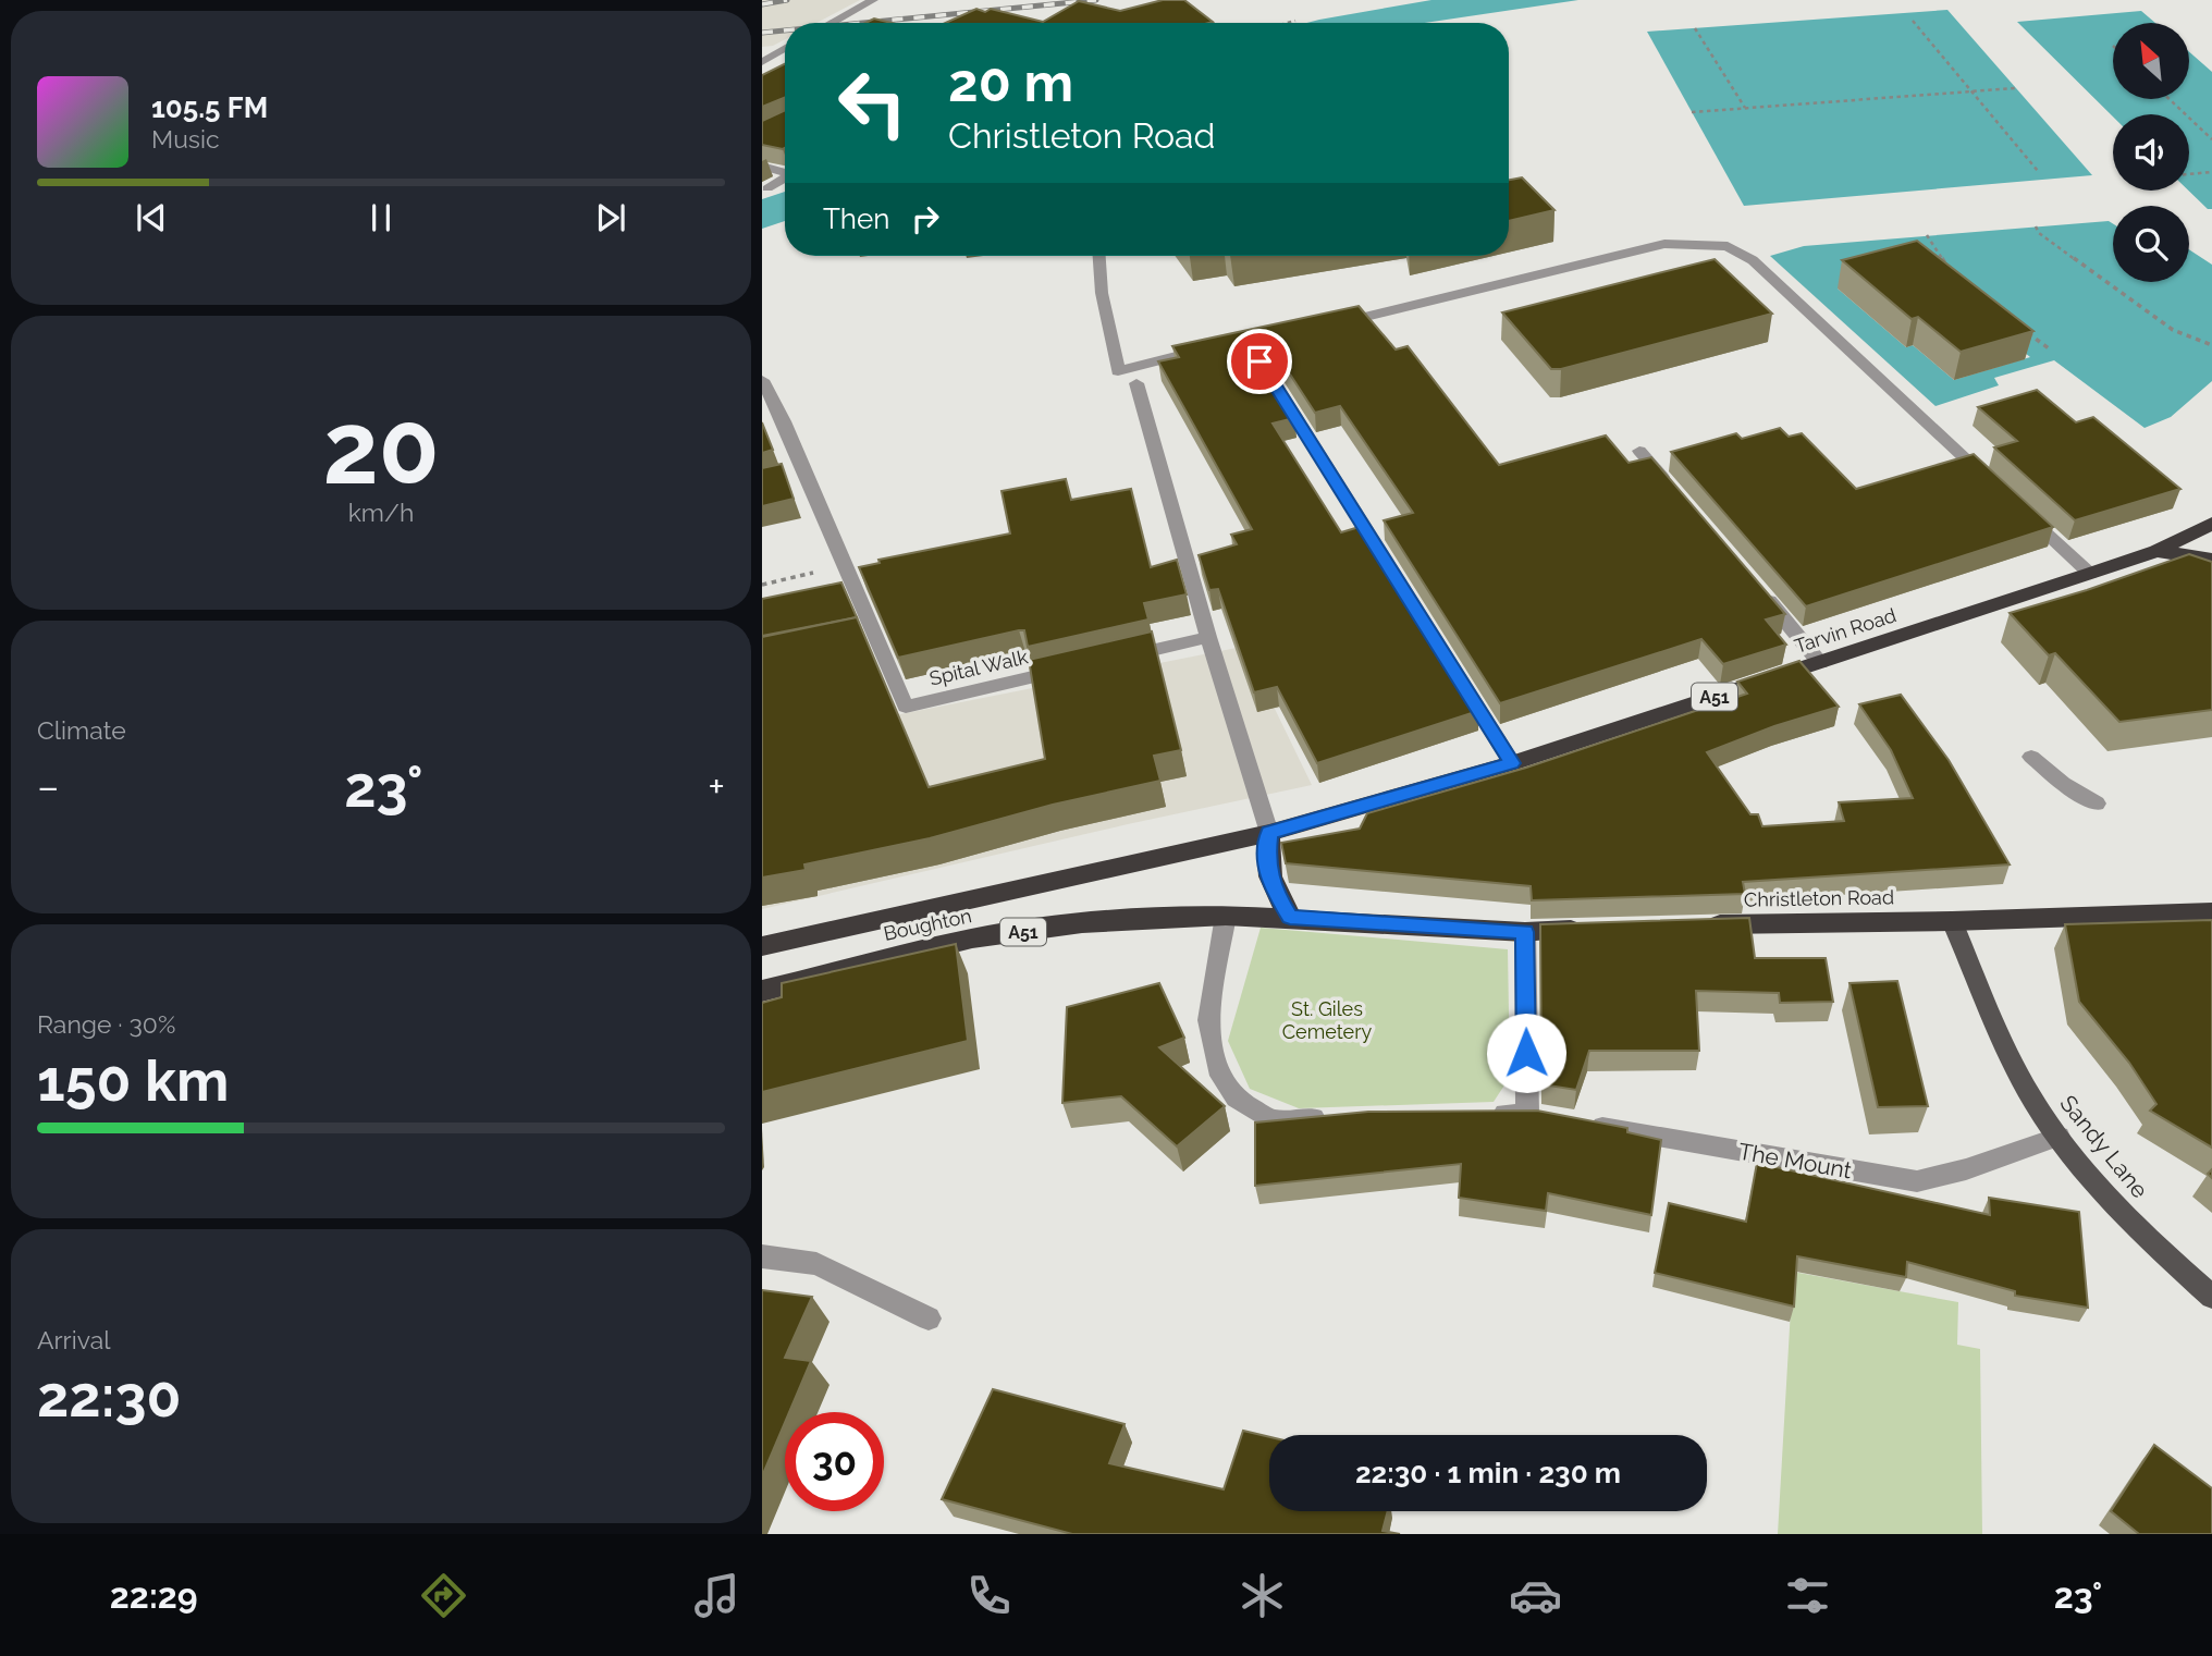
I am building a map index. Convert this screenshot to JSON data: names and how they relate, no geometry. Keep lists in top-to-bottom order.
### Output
{
  "streets": {
    "highway": [
      "Tarvin Road",
      "A51",
      "Christleton Road",
      "Boughton"
    ],
    "main road": ["Sandy Lane"],
    "street": ["Spital Walk", "The Mount"]
  },
  "crossings": [
    ["Tarvin Road", "A51"],
    ["Tarvin Road", "Boughton"],
    ["A51", "Boughton"],
    ["Christleton Road", "Sandy Lane"],
    ["Sandy Lane", "The Mount"]
  ],
  "parks": ["St. Giles Cemetery"],
  "north": "top left",
  "page": {
    "turn": ["20 m", "Christleton Road"],
    "song": ["105.5 FM", "Music"],
    "then": "Then",
    "tile": [
      ["20", "km/h"],
      "Climate",
      ["Range · 30%", "150 km"],
      ["Arrival", "22:30"]
    ],
    "heat": ["−", "23°", "+"],
    "limit": "30",
    "trip": "22:30 · 1 min · 230 m",
    "tabs": ["22:29", "23°"]
  }
}
